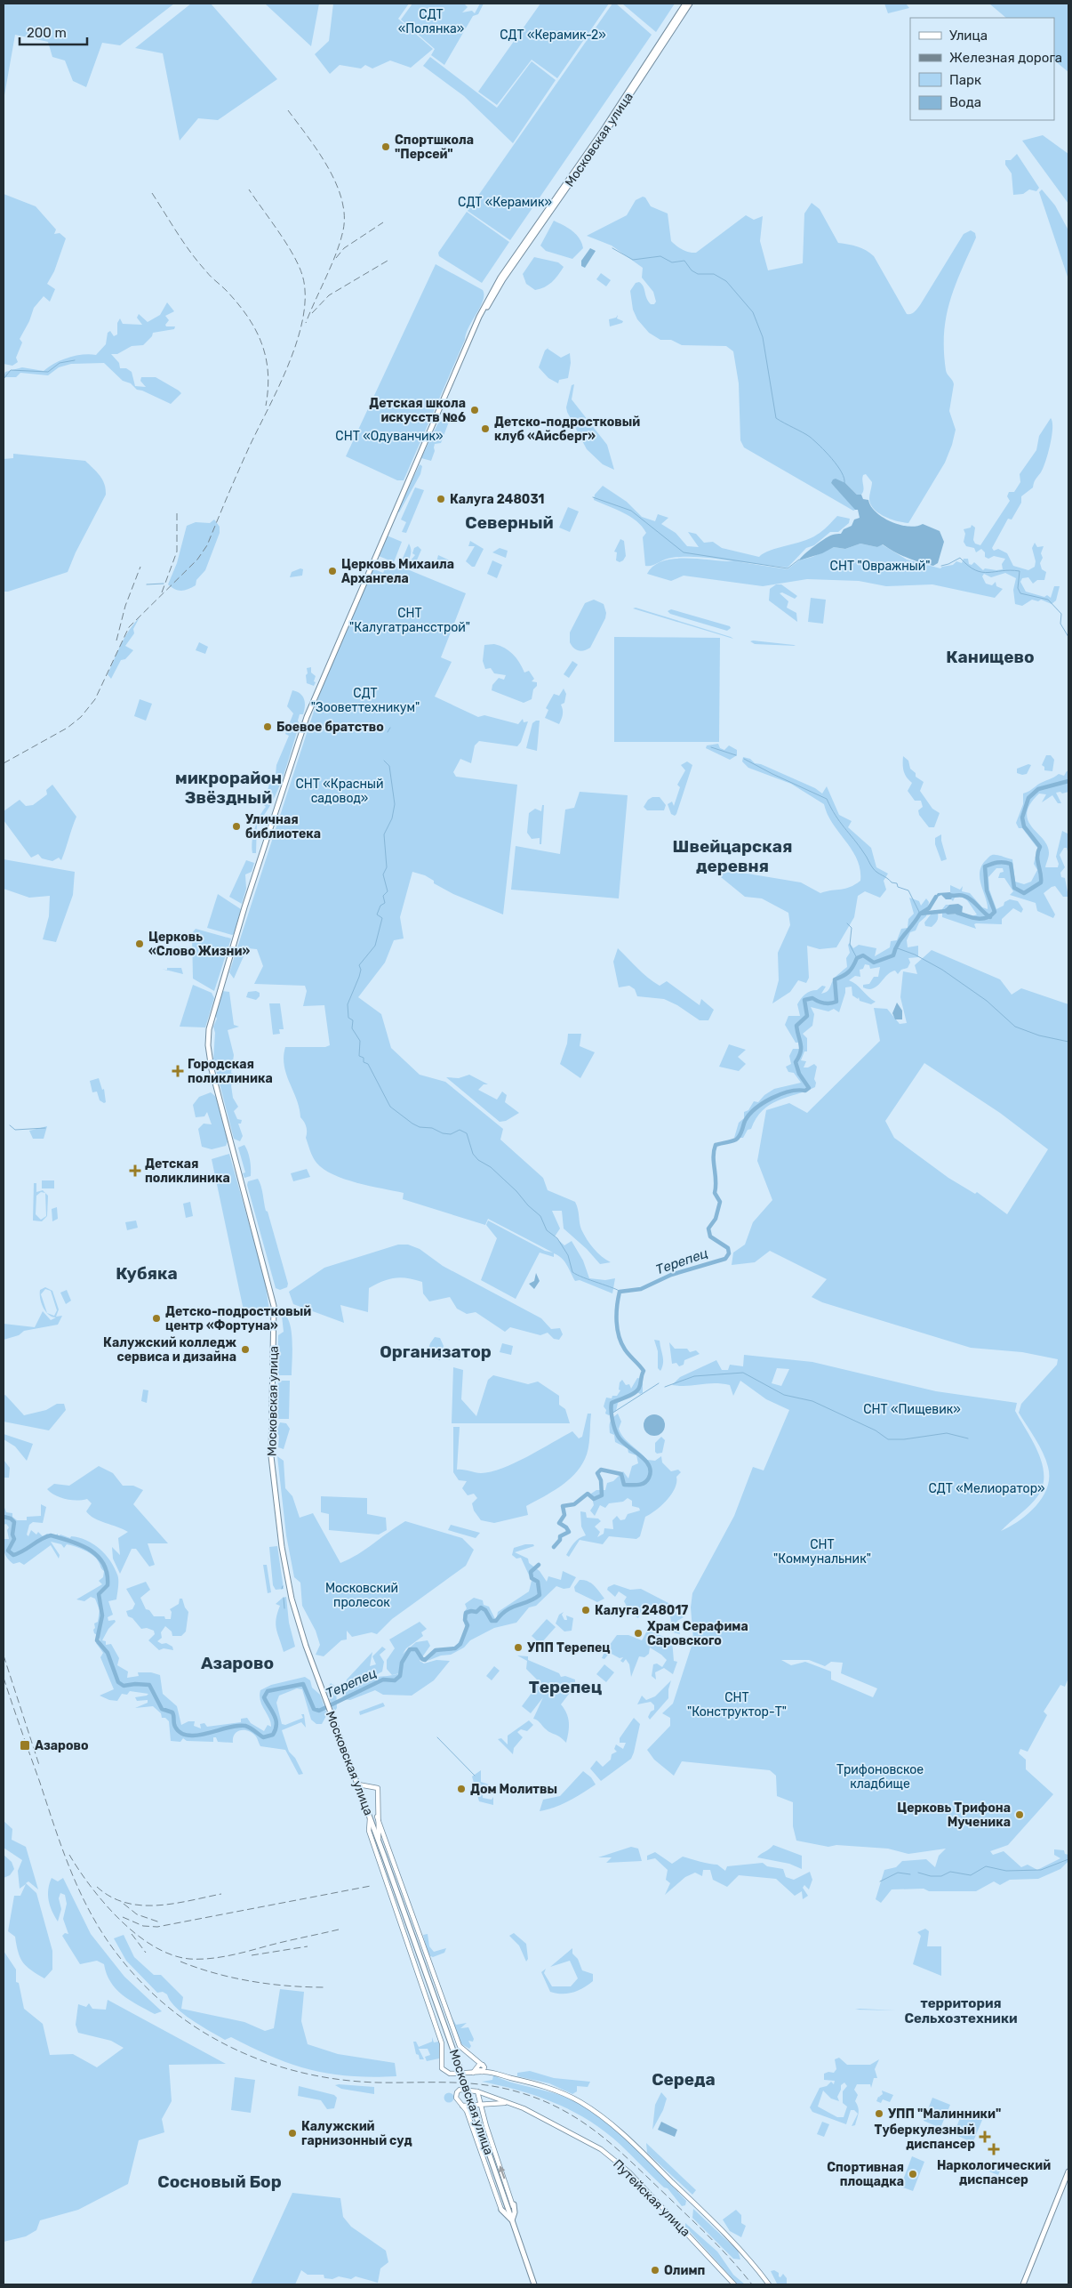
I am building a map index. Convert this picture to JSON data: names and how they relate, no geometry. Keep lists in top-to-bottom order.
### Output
{
  "streets": {
    "main road": ["Московская улица", "Путейская улица"]
  },
  "districts": [
    "Северный",
    "Канищево",
    "микрорайон Звёздный",
    "Швейцарская деревня",
    "Кубяка",
    "Организатор",
    "Азарово",
    "Терепец",
    "территория Сельхозтехники",
    "Середа",
    "Сосновый Бор"
  ],
  "water": ["Терепец"],
  "parks": [
    "СДТ «Полянка»",
    "СДТ «Керамик-2»",
    "СДТ «Керамик»",
    "СНТ «Одуванчик»",
    "СНТ \"Овражный\"",
    "СНТ \"Калугатрансстрой\"",
    "СДТ \"Зооветтехникум\"",
    "СНТ «Красный садовод»",
    "СНТ «Пищевик»",
    "СДТ «Мелиоратор»",
    "СНТ \"Коммунальник\"",
    "Московский пролесок",
    "СНТ \"Конструктор-Т\"",
    "Трифоновское кладбище"
  ],
  "places": {
    "other": [
      "Спортшкола \"Персей\"",
      "Детская школа искусств №6",
      "Детско-подростковый клуб «Айсберг»",
      "Калуга 248031",
      "Церковь Михаила Архангела",
      "Боевое братство",
      "Уличная библиотека",
      "Церковь «Слово Жизни»",
      "Детско-подростковый центр «Фортуна»",
      "Калужский колледж сервиса и дизайна",
      "Калуга 248017",
      "Храм Серафима Саровского",
      "УПП Терепец",
      "Дом Молитвы",
      "Церковь Трифона Мученика",
      "УПП \"Малинники\"",
      "Калужский гарнизонный суд",
      "Спортивная площадка",
      "Олимп"
    ],
    "health": [
      "Городская поликлиника",
      "Детская поликлиника",
      "Туберкулезный диспансер",
      "Наркологический диспансер"
    ],
    "transit": ["Азарово"]
  },
  "legend": [
    "Улица",
    "Железная дорога",
    "Парк",
    "Вода"
  ],
  "scale_bar": "200 m"
}
